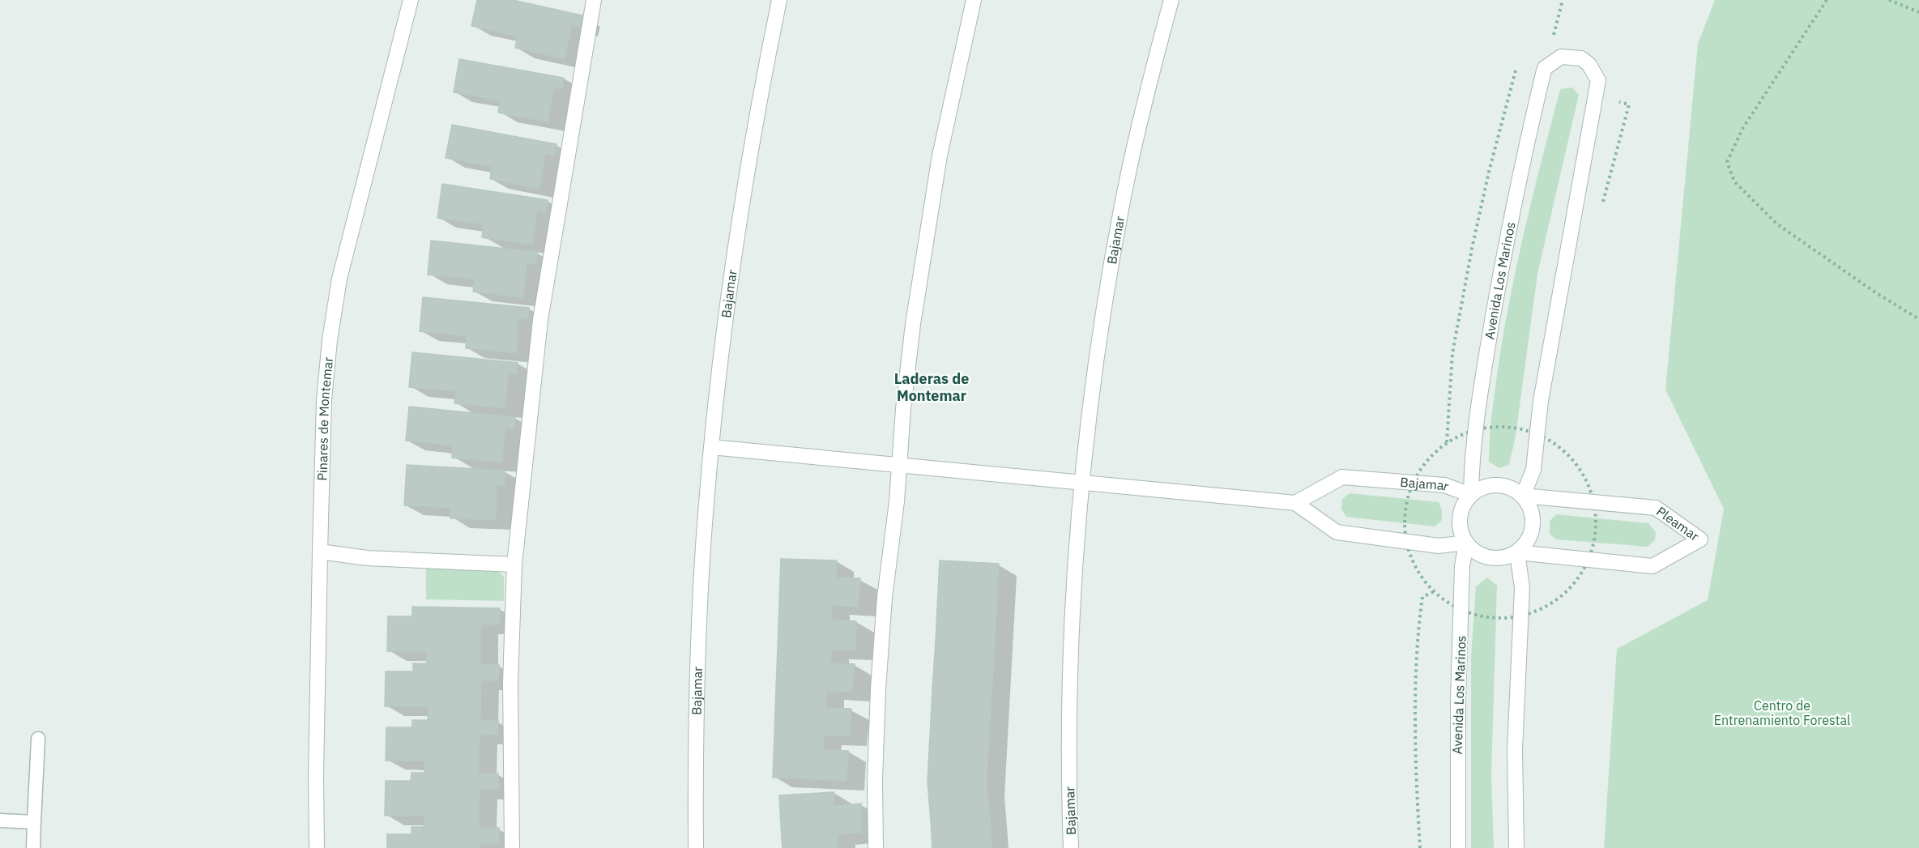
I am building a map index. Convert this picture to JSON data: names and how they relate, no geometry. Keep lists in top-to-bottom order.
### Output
{
  "streets": {
    "street": [
      "Bajamar",
      "Avenida Los Marinos",
      "Pinares de Montemar",
      "Pleamar"
    ]
  },
  "crossings": [
    ["Bajamar", "Avenida Los Marinos"],
    ["Bajamar", "Pleamar"],
    ["Avenida Los Marinos", "Pleamar"]
  ],
  "districts": ["Laderas de Montemar"],
  "parks": ["Centro de Entrenamiento Forestal"]
}
